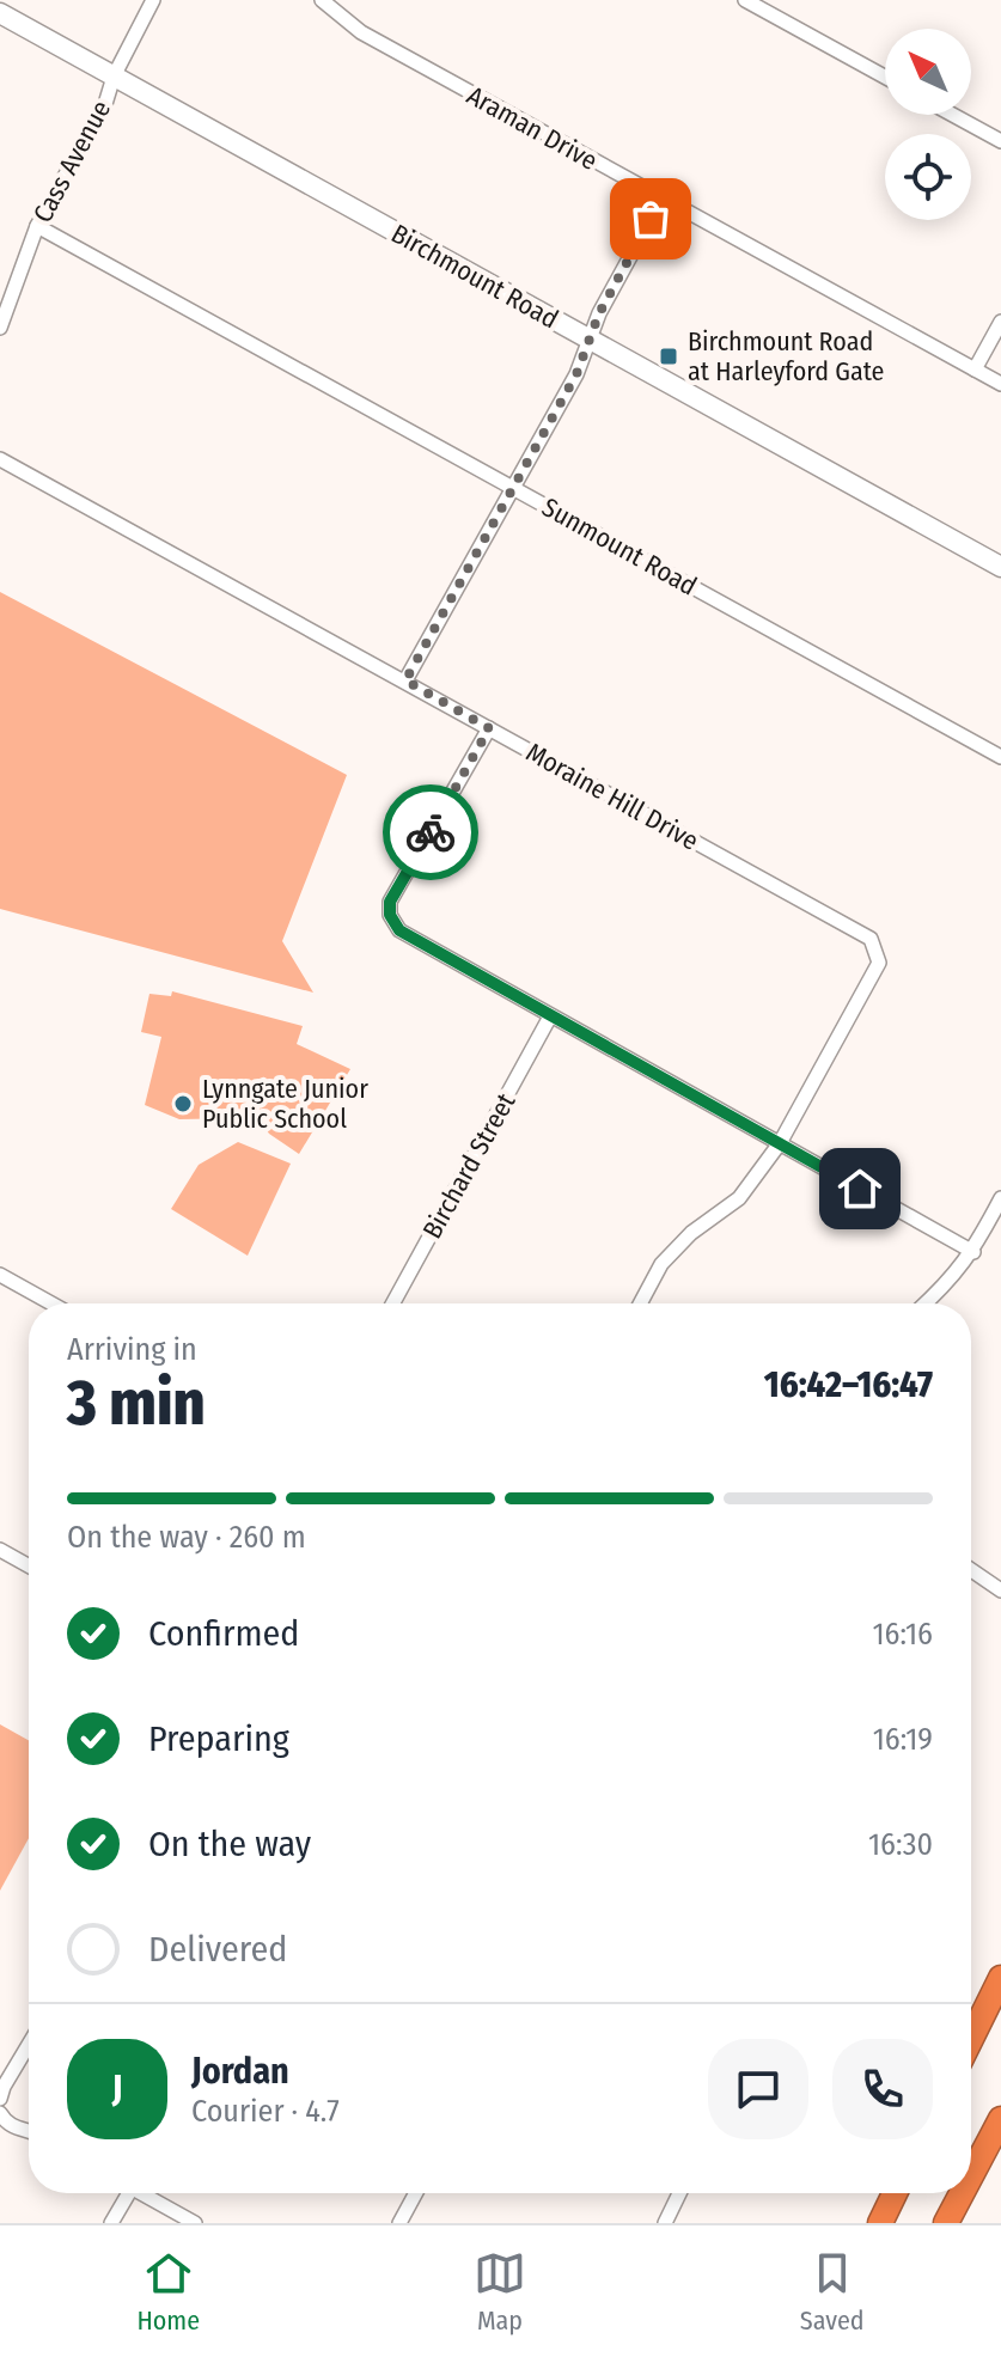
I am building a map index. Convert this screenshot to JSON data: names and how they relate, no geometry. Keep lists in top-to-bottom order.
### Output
{
  "streets": {
    "main road": ["Birchmount Road"],
    "street": [
      "Araman Drive",
      "Cass Avenue",
      "Sunmount Road",
      "Moraine Hill Drive",
      "Birchard Street"
    ]
  },
  "crossings": [
    ["Cass Avenue", "Birchmount Road"],
    ["Cass Avenue", "Sunmount Road"]
  ],
  "places": {
    "transit": ["Birchmount Road at Harleyford Gate"],
    "other": ["Lynngate Junior Public School"]
  },
  "north": "top left",
  "page": {
    "heading": ["3 min", "Arriving in", "16:42–16:47"],
    "panel": ["Jordan", "Courier · 4.7"],
    "bar": "On the way · 260 m",
    "list": [
      ["Confirmed", "16:16"],
      ["Preparing", "16:19"],
      ["On the way", "16:30"],
      "Delivered"
    ],
    "round": "J",
    "tabs": ["Home", "Map", "Saved"]
  }
}
